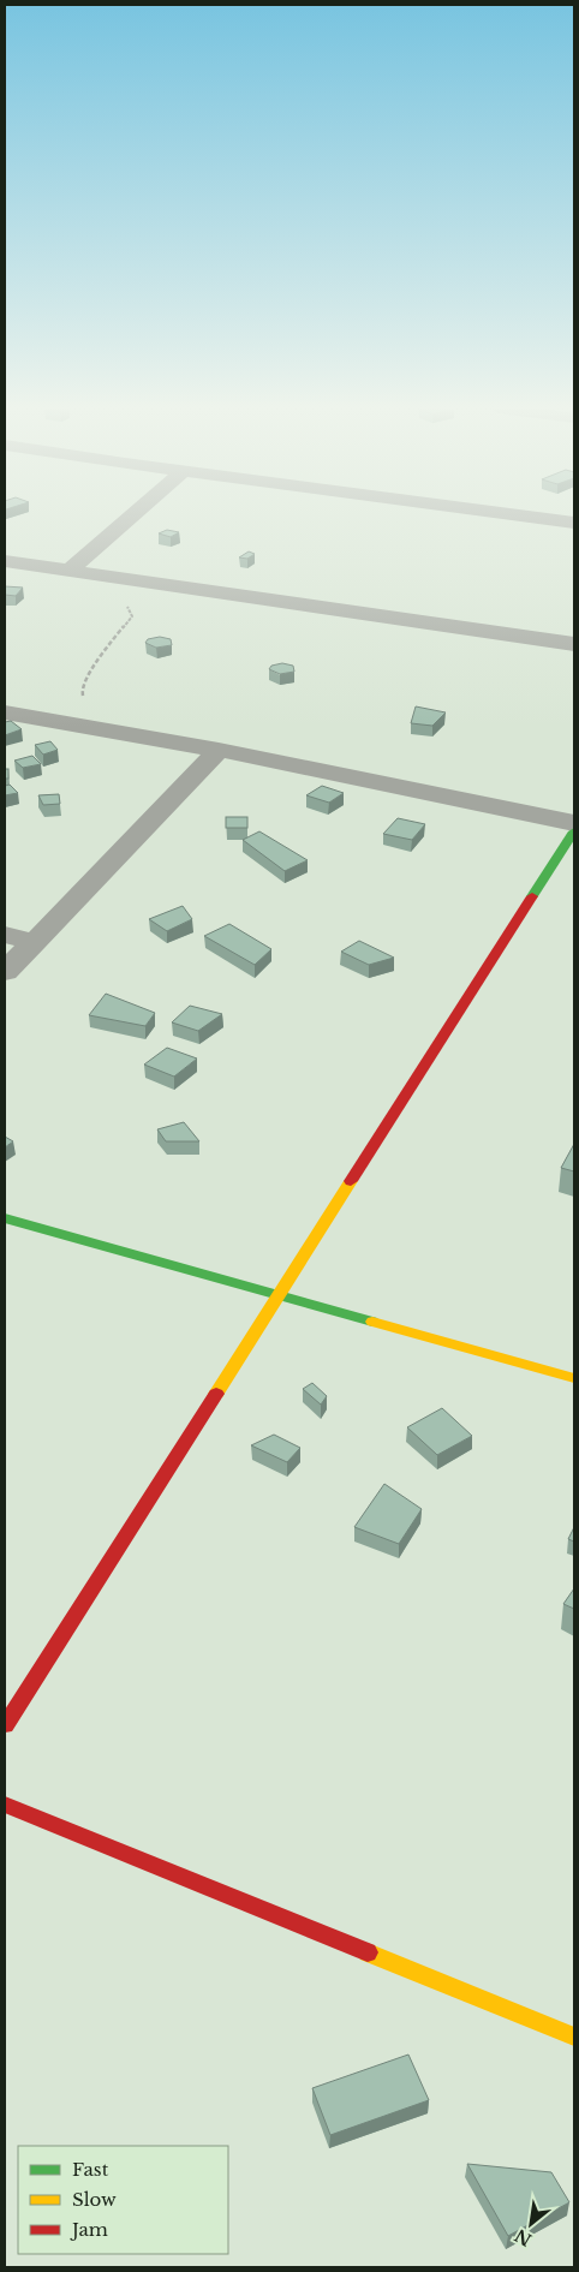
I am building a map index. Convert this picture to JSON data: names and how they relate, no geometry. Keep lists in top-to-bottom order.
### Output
{
  "legend": ["Fast", "Slow", "Jam"],
  "north": "bottom left"
}
